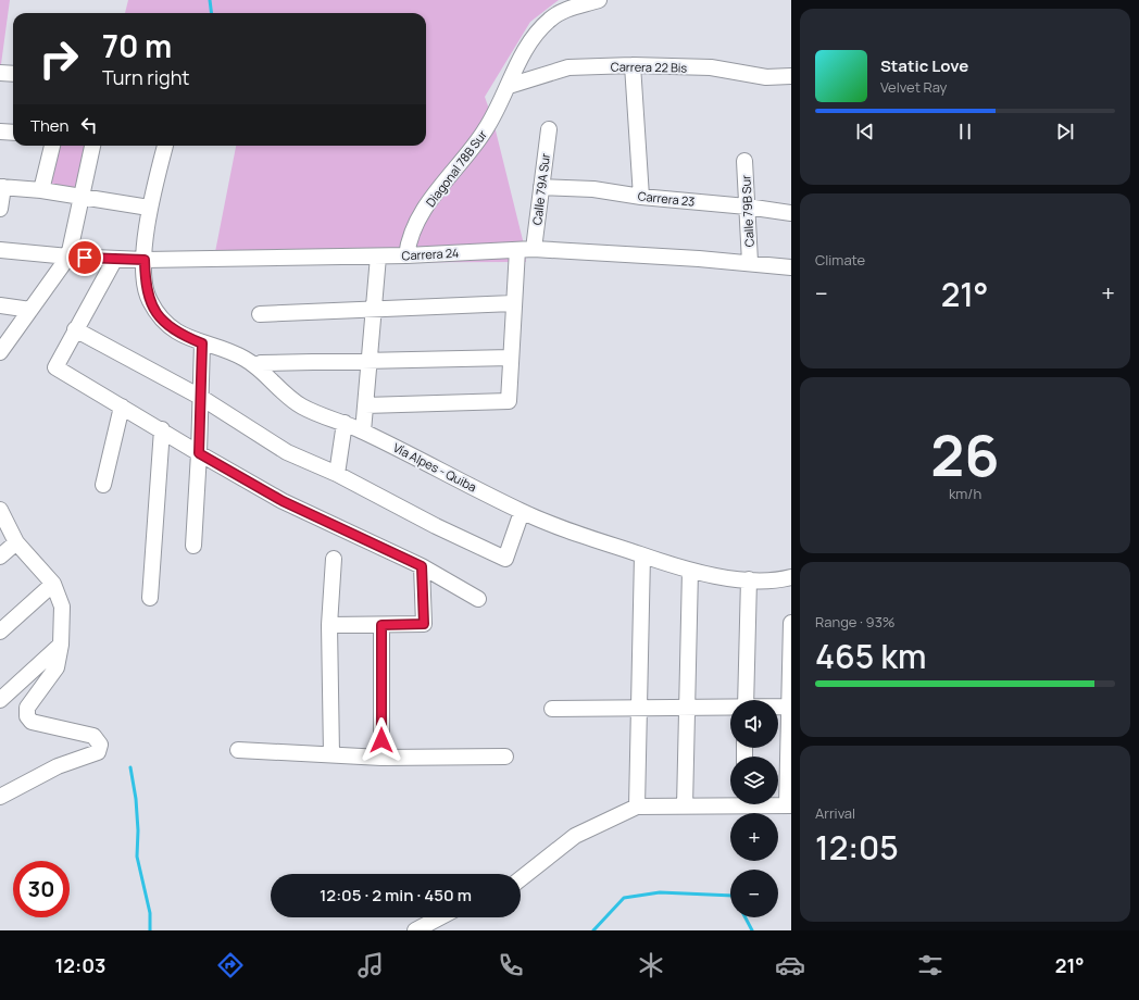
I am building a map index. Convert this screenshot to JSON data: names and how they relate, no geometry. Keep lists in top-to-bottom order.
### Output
{
  "streets": {
    "street": [
      "Carrera 22 Bis",
      "Diagonal 78B Sur",
      "Calle 79A Sur",
      "Carrera 23",
      "Calle 79B Sur",
      "Carrera 24",
      "Vía Alpes - Quiba"
    ]
  },
  "crossings": [
    ["Carrera 22 Bis", "Diagonal 78B Sur"],
    ["Diagonal 78B Sur", "Carrera 24"],
    ["Calle 79A Sur", "Carrera 23"],
    ["Calle 79A Sur", "Carrera 24"],
    ["Carrera 23", "Calle 79B Sur"],
    ["Calle 79B Sur", "Carrera 24"],
    ["Carrera 24", "Vía Alpes - Quiba"]
  ],
  "page": {
    "turn": ["70 m", "Turn right"],
    "song": ["Static Love", "Velvet Ray"],
    "then": "Then",
    "tile": [
      "Climate",
      ["26", "km/h"],
      ["Range · 93%", "465 km"],
      ["Arrival", "12:05"]
    ],
    "heat": ["−", "21°", "+"],
    "map_buttons": ["+", "−"],
    "limit": "30",
    "trip": "12:05 · 2 min · 450 m",
    "tabs": ["12:03", "21°"]
  }
}
